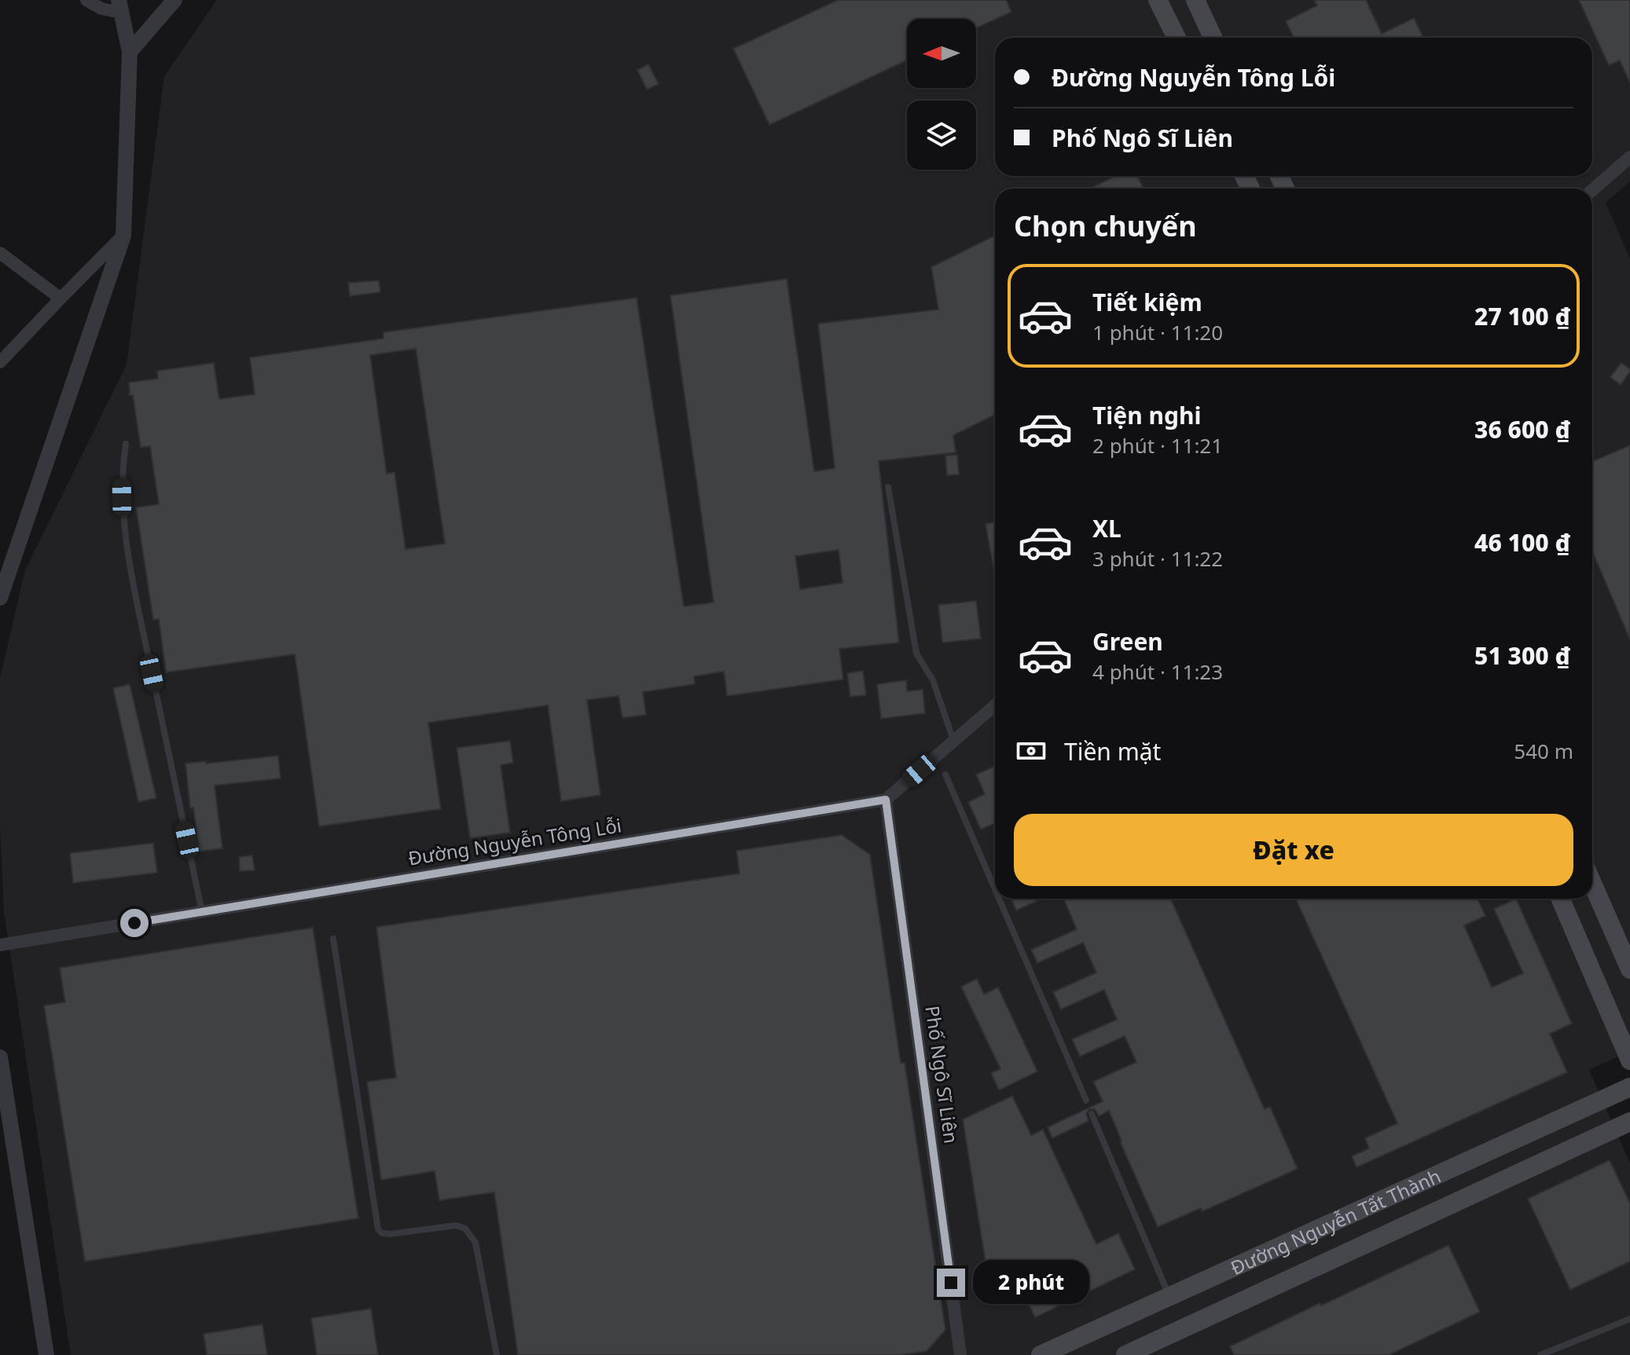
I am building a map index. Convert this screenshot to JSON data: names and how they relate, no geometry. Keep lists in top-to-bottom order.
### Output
{
  "streets": {
    "main road": ["Đường Nguyễn Tất Thành"],
    "street": ["Đường Nguyễn Tông Lỗi", "Phố Ngô Sĩ Liên"]
  },
  "crossings": [
    ["Đường Nguyễn Tông Lỗi", "Phố Ngô Sĩ Liên"]
  ],
  "north": "left",
  "page": {
    "banner": ["Đường Nguyễn Tông Lỗi", "Phố Ngô Sĩ Liên"],
    "heading": "Chọn chuyến",
    "list": [
      {
        "name": "Tiết kiệm",
        "note": "1 phút · 11:20",
        "value": "27 100 ₫"
      },
      {
        "name": "Tiện nghi",
        "note": "2 phút · 11:21",
        "value": "36 600 ₫"
      },
      {
        "name": "XL",
        "note": "3 phút · 11:22",
        "value": "46 100 ₫"
      },
      {
        "name": "Green",
        "note": "4 phút · 11:23",
        "value": "51 300 ₫"
      }
    ],
    "pay": ["Tiền mặt", "540 m"],
    "buttons": "Đặt xe",
    "bubble": "2 phút"
  }
}
